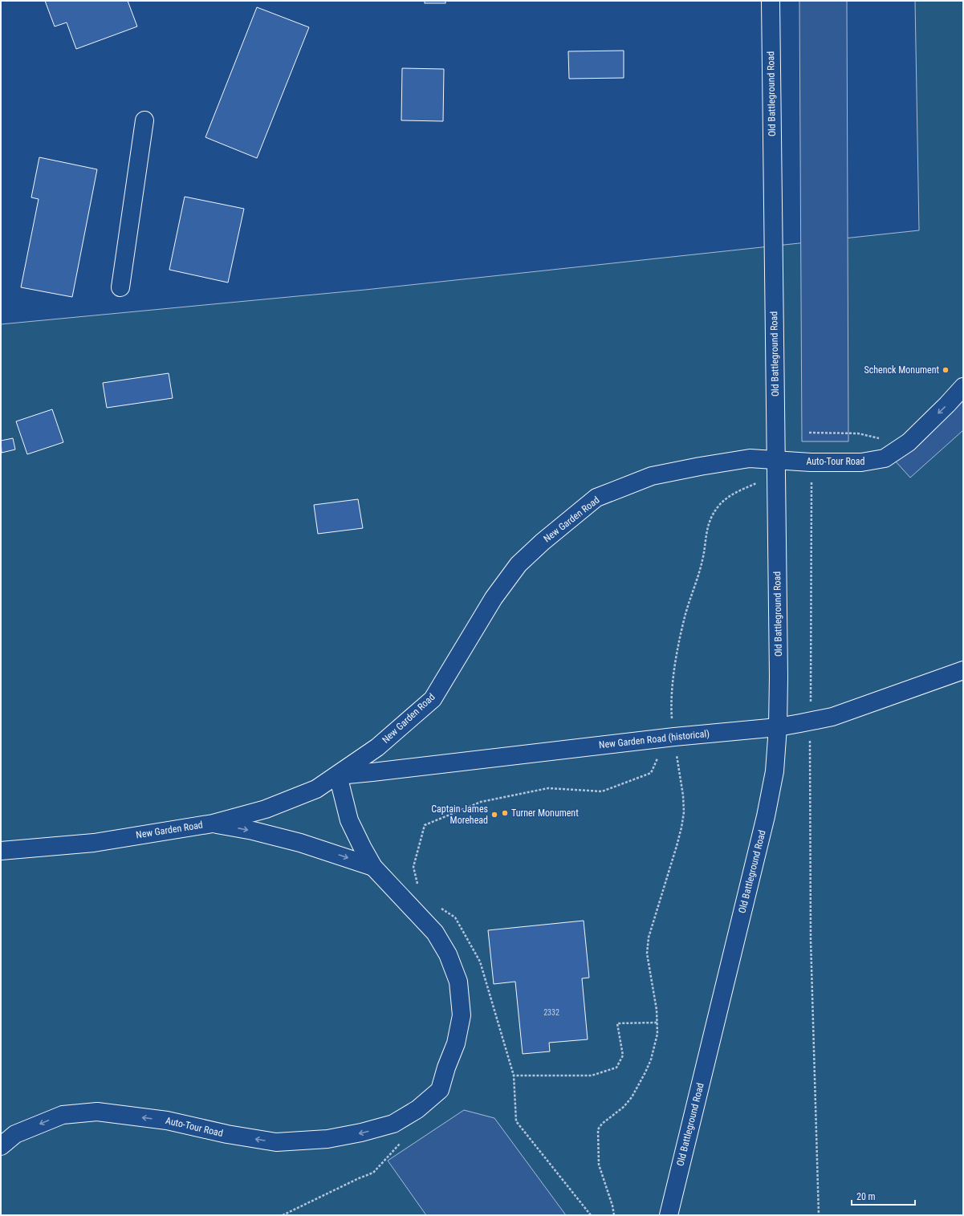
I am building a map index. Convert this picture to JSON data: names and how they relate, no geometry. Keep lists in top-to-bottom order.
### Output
{
  "streets": {
    "street": [
      "Old Battleground Road",
      "Auto-Tour Road",
      "New Garden Road",
      "New Garden Road (historical)"
    ]
  },
  "crossings": [
    ["Old Battleground Road", "Auto-Tour Road"],
    ["Old Battleground Road", "New Garden Road"],
    ["Old Battleground Road", "New Garden Road (historical)"],
    ["Auto-Tour Road", "New Garden Road"],
    ["New Garden Road", "New Garden Road (historical)"]
  ],
  "places": ["Schenck Monument", "Turner Monument", "Captain James Morehead"],
  "house_numbers": ["2332"],
  "scale_bar": "20 m"
}
